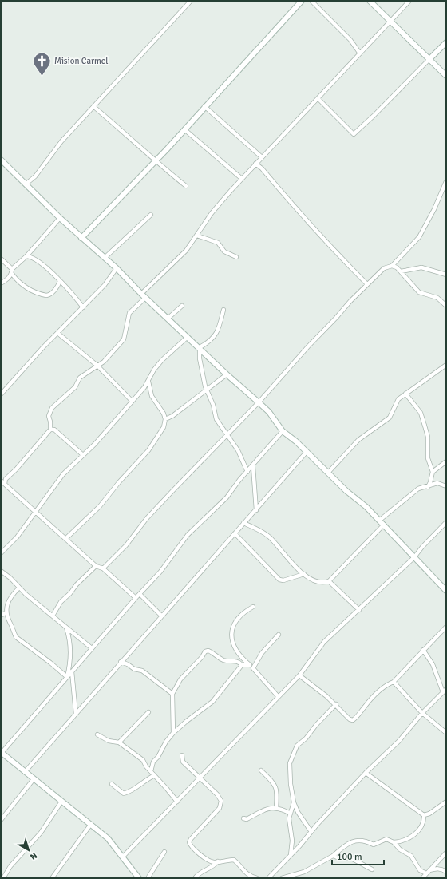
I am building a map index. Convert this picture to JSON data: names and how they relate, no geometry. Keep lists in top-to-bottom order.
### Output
{
  "places": {
    "church": ["Mision Carmel"]
  },
  "scale_bar": "100 m",
  "north": "bottom right"
}
